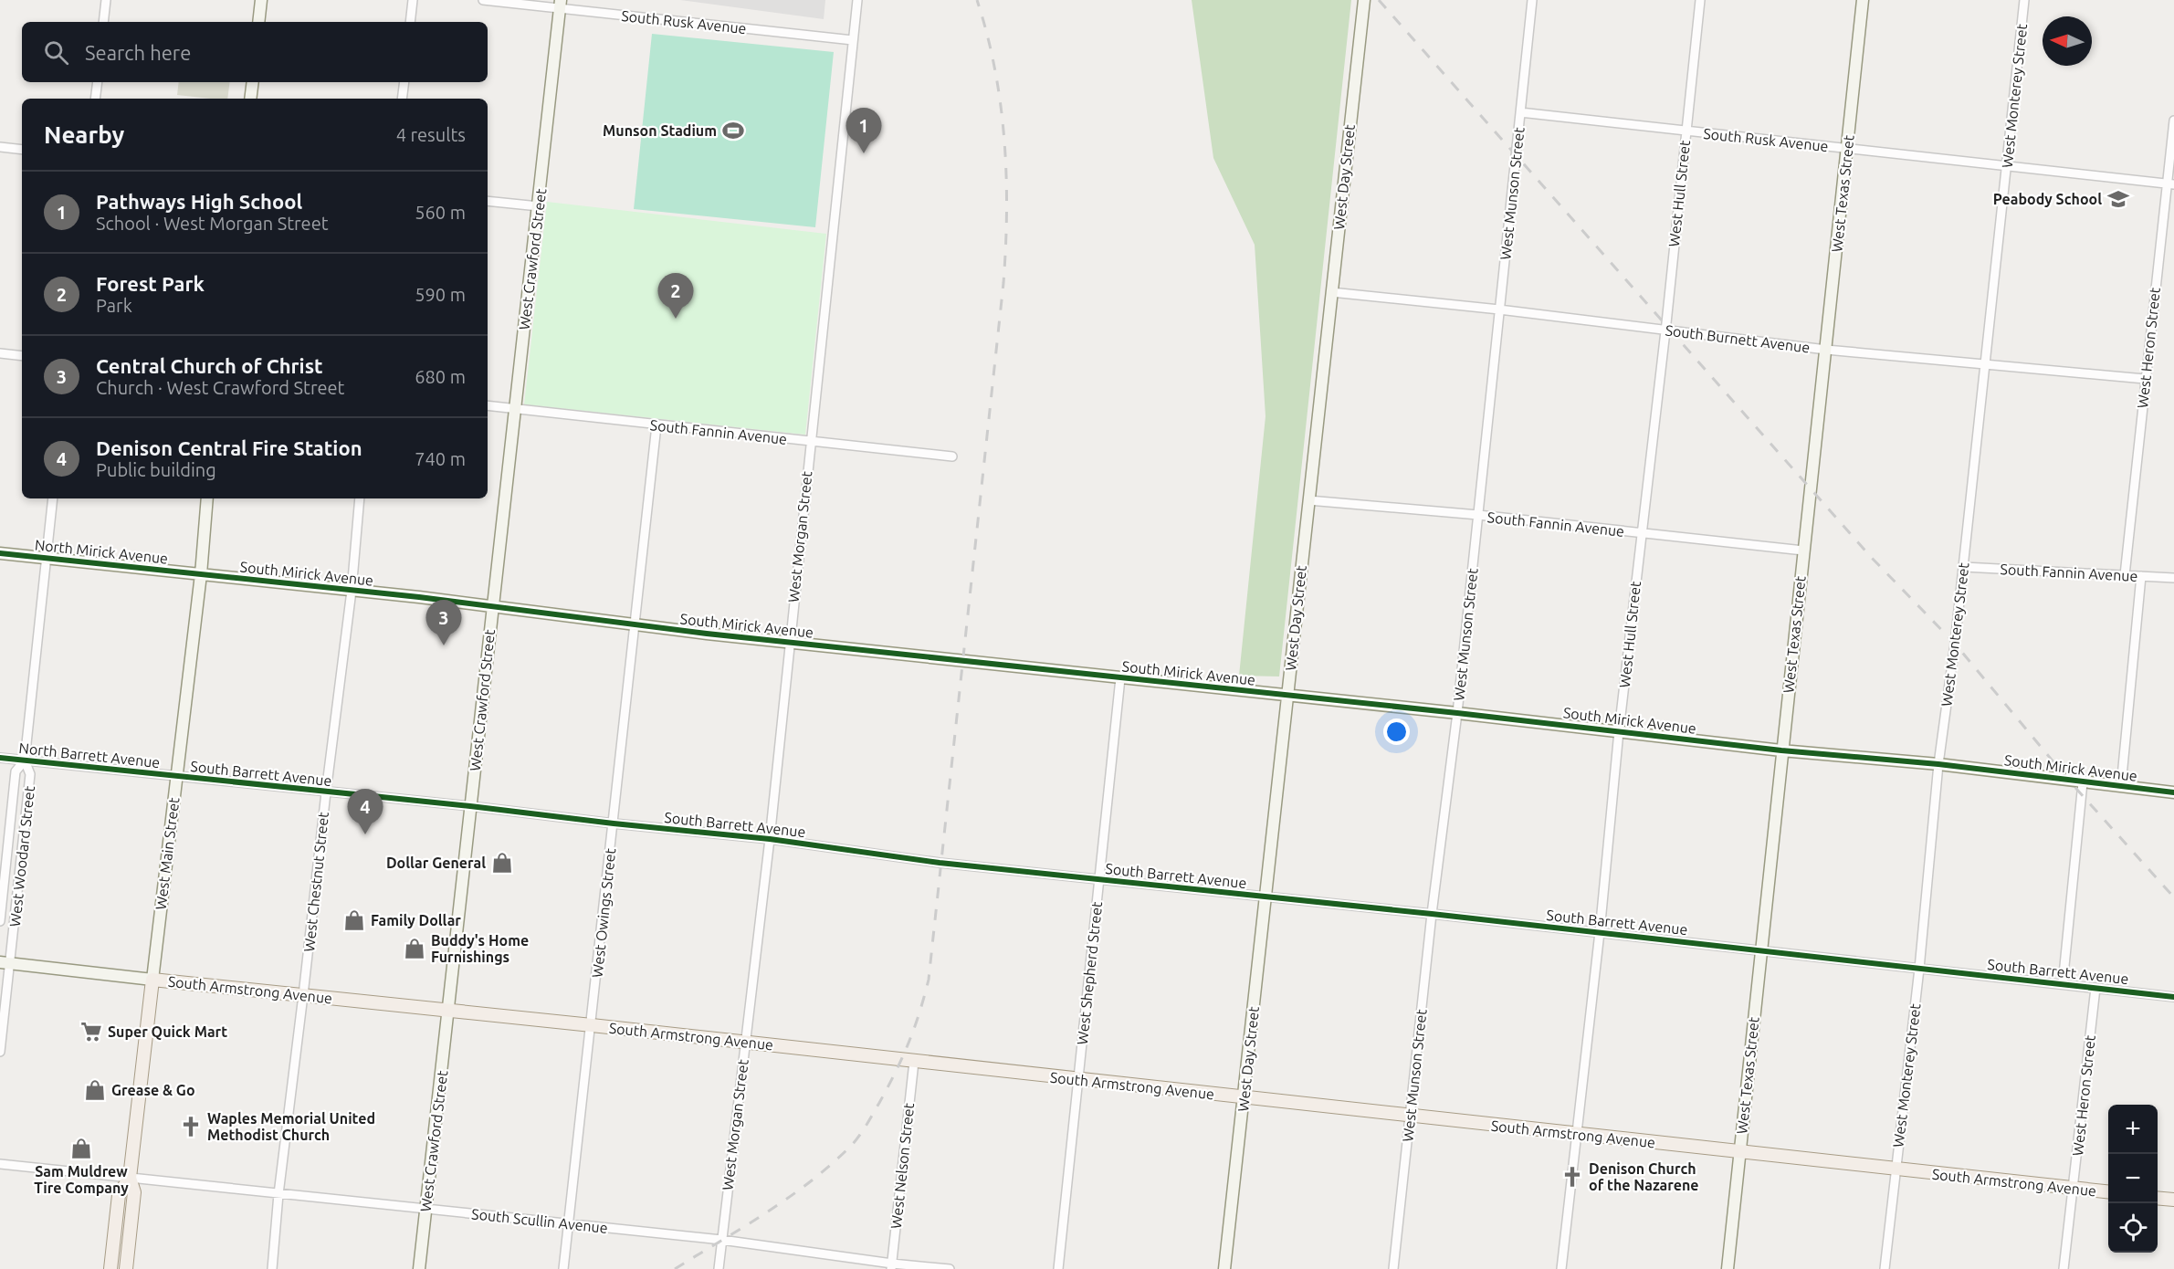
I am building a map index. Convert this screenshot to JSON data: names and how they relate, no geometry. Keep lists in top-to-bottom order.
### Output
{
  "streets": {
    "main road": ["West Main Street", "South Armstrong Avenue"],
    "street": [
      "South Rusk Avenue",
      "West Monterey Street",
      "West Day Street",
      "West Munson Street",
      "West Hull Street",
      "West Texas Street",
      "West Crawford Street",
      "South Burnett Avenue",
      "West Heron Street",
      "South Fannin Avenue",
      "West Morgan Street",
      "North Mirick Avenue",
      "South Mirick Avenue",
      "North Barrett Avenue",
      "South Barrett Avenue",
      "West Woodard Street",
      "West Chestnut Street",
      "West Owings Street",
      "West Shepherd Street",
      "West Nelson Street",
      "South Scullin Avenue"
    ]
  },
  "crossings": [
    ["South Rusk Avenue", "West Monterey Street"],
    ["South Rusk Avenue", "West Munson Street"],
    ["South Rusk Avenue", "West Hull Street"],
    ["South Rusk Avenue", "West Texas Street"],
    ["South Rusk Avenue", "West Crawford Street"],
    ["South Rusk Avenue", "West Heron Street"],
    ["South Rusk Avenue", "West Morgan Street"],
    ["West Monterey Street", "South Burnett Avenue"],
    ["West Monterey Street", "South Fannin Avenue"],
    ["West Monterey Street", "South Mirick Avenue"],
    ["West Monterey Street", "South Barrett Avenue"],
    ["West Monterey Street", "South Armstrong Avenue"],
    ["West Day Street", "South Burnett Avenue"],
    ["West Day Street", "South Fannin Avenue"],
    ["West Day Street", "South Mirick Avenue"],
    ["West Day Street", "South Barrett Avenue"],
    ["West Day Street", "South Armstrong Avenue"],
    ["West Munson Street", "South Burnett Avenue"],
    ["West Munson Street", "South Fannin Avenue"],
    ["West Munson Street", "South Mirick Avenue"],
    ["West Munson Street", "South Barrett Avenue"],
    ["West Munson Street", "South Armstrong Avenue"],
    ["West Hull Street", "South Burnett Avenue"],
    ["West Hull Street", "South Fannin Avenue"],
    ["West Hull Street", "South Mirick Avenue"],
    ["West Hull Street", "South Barrett Avenue"],
    ["West Hull Street", "South Armstrong Avenue"],
    ["West Texas Street", "South Burnett Avenue"],
    ["West Texas Street", "South Fannin Avenue"],
    ["West Texas Street", "South Mirick Avenue"],
    ["West Texas Street", "South Barrett Avenue"],
    ["West Texas Street", "South Armstrong Avenue"],
    ["West Crawford Street", "South Fannin Avenue"],
    ["West Crawford Street", "South Mirick Avenue"],
    ["West Crawford Street", "South Barrett Avenue"],
    ["West Crawford Street", "South Armstrong Avenue"],
    ["West Crawford Street", "South Scullin Avenue"],
    ["South Burnett Avenue", "West Heron Street"],
    ["West Heron Street", "South Fannin Avenue"],
    ["West Heron Street", "South Barrett Avenue"],
    ["West Heron Street", "South Armstrong Avenue"],
    ["South Fannin Avenue", "West Morgan Street"],
    ["South Fannin Avenue", "West Owings Street"],
    ["West Morgan Street", "South Mirick Avenue"],
    ["West Morgan Street", "South Barrett Avenue"],
    ["West Morgan Street", "South Armstrong Avenue"],
    ["West Morgan Street", "South Scullin Avenue"],
    ["North Mirick Avenue", "South Mirick Avenue"],
    ["North Mirick Avenue", "West Main Street"],
    ["North Mirick Avenue", "West Woodard Street"],
    ["South Mirick Avenue", "West Main Street"],
    ["South Mirick Avenue", "West Chestnut Street"],
    ["South Mirick Avenue", "West Owings Street"],
    ["South Mirick Avenue", "West Shepherd Street"],
    ["North Barrett Avenue", "South Barrett Avenue"],
    ["North Barrett Avenue", "West Main Street"],
    ["North Barrett Avenue", "West Woodard Street"],
    ["South Barrett Avenue", "West Main Street"],
    ["South Barrett Avenue", "West Chestnut Street"],
    ["South Barrett Avenue", "West Owings Street"],
    ["South Barrett Avenue", "West Shepherd Street"],
    ["West Main Street", "South Armstrong Avenue"],
    ["West Main Street", "South Scullin Avenue"],
    ["West Chestnut Street", "South Armstrong Avenue"],
    ["West Chestnut Street", "South Scullin Avenue"],
    ["West Owings Street", "South Armstrong Avenue"],
    ["West Owings Street", "South Scullin Avenue"],
    ["West Shepherd Street", "South Armstrong Avenue"],
    ["South Armstrong Avenue", "West Nelson Street"],
    ["West Nelson Street", "South Scullin Avenue"]
  ],
  "places": {
    "sports": ["Munson Stadium"],
    "school or university": ["Peabody School"],
    "shop": [
      "Dollar General",
      "Family Dollar",
      "Buddy's Home Furnishings",
      "Grease & Go",
      "Sam Muldrew Tire Company"
    ],
    "supermarket": ["Super Quick Mart"],
    "church": ["Waples Memorial United Methodist Church", "Denison Church of the Nazarene"]
  },
  "north": "left",
  "page": {
    "search": "Search here",
    "heading": ["Nearby", "4 results"],
    "pins": [
      "1",
      "2",
      "3",
      "4"
    ],
    "list": [
      {
        "mark": "1",
        "name": "Pathways High School",
        "note": "School · West Morgan Street",
        "value": "560 m"
      },
      {
        "mark": "2",
        "name": "Forest Park",
        "note": "Park",
        "value": "590 m"
      },
      {
        "mark": "3",
        "name": "Central Church of Christ",
        "note": "Church · West Crawford Street",
        "value": "680 m"
      },
      {
        "mark": "4",
        "name": "Denison Central Fire Station",
        "note": "Public building",
        "value": "740 m"
      }
    ],
    "map_buttons": ["+", "−"]
  }
}
